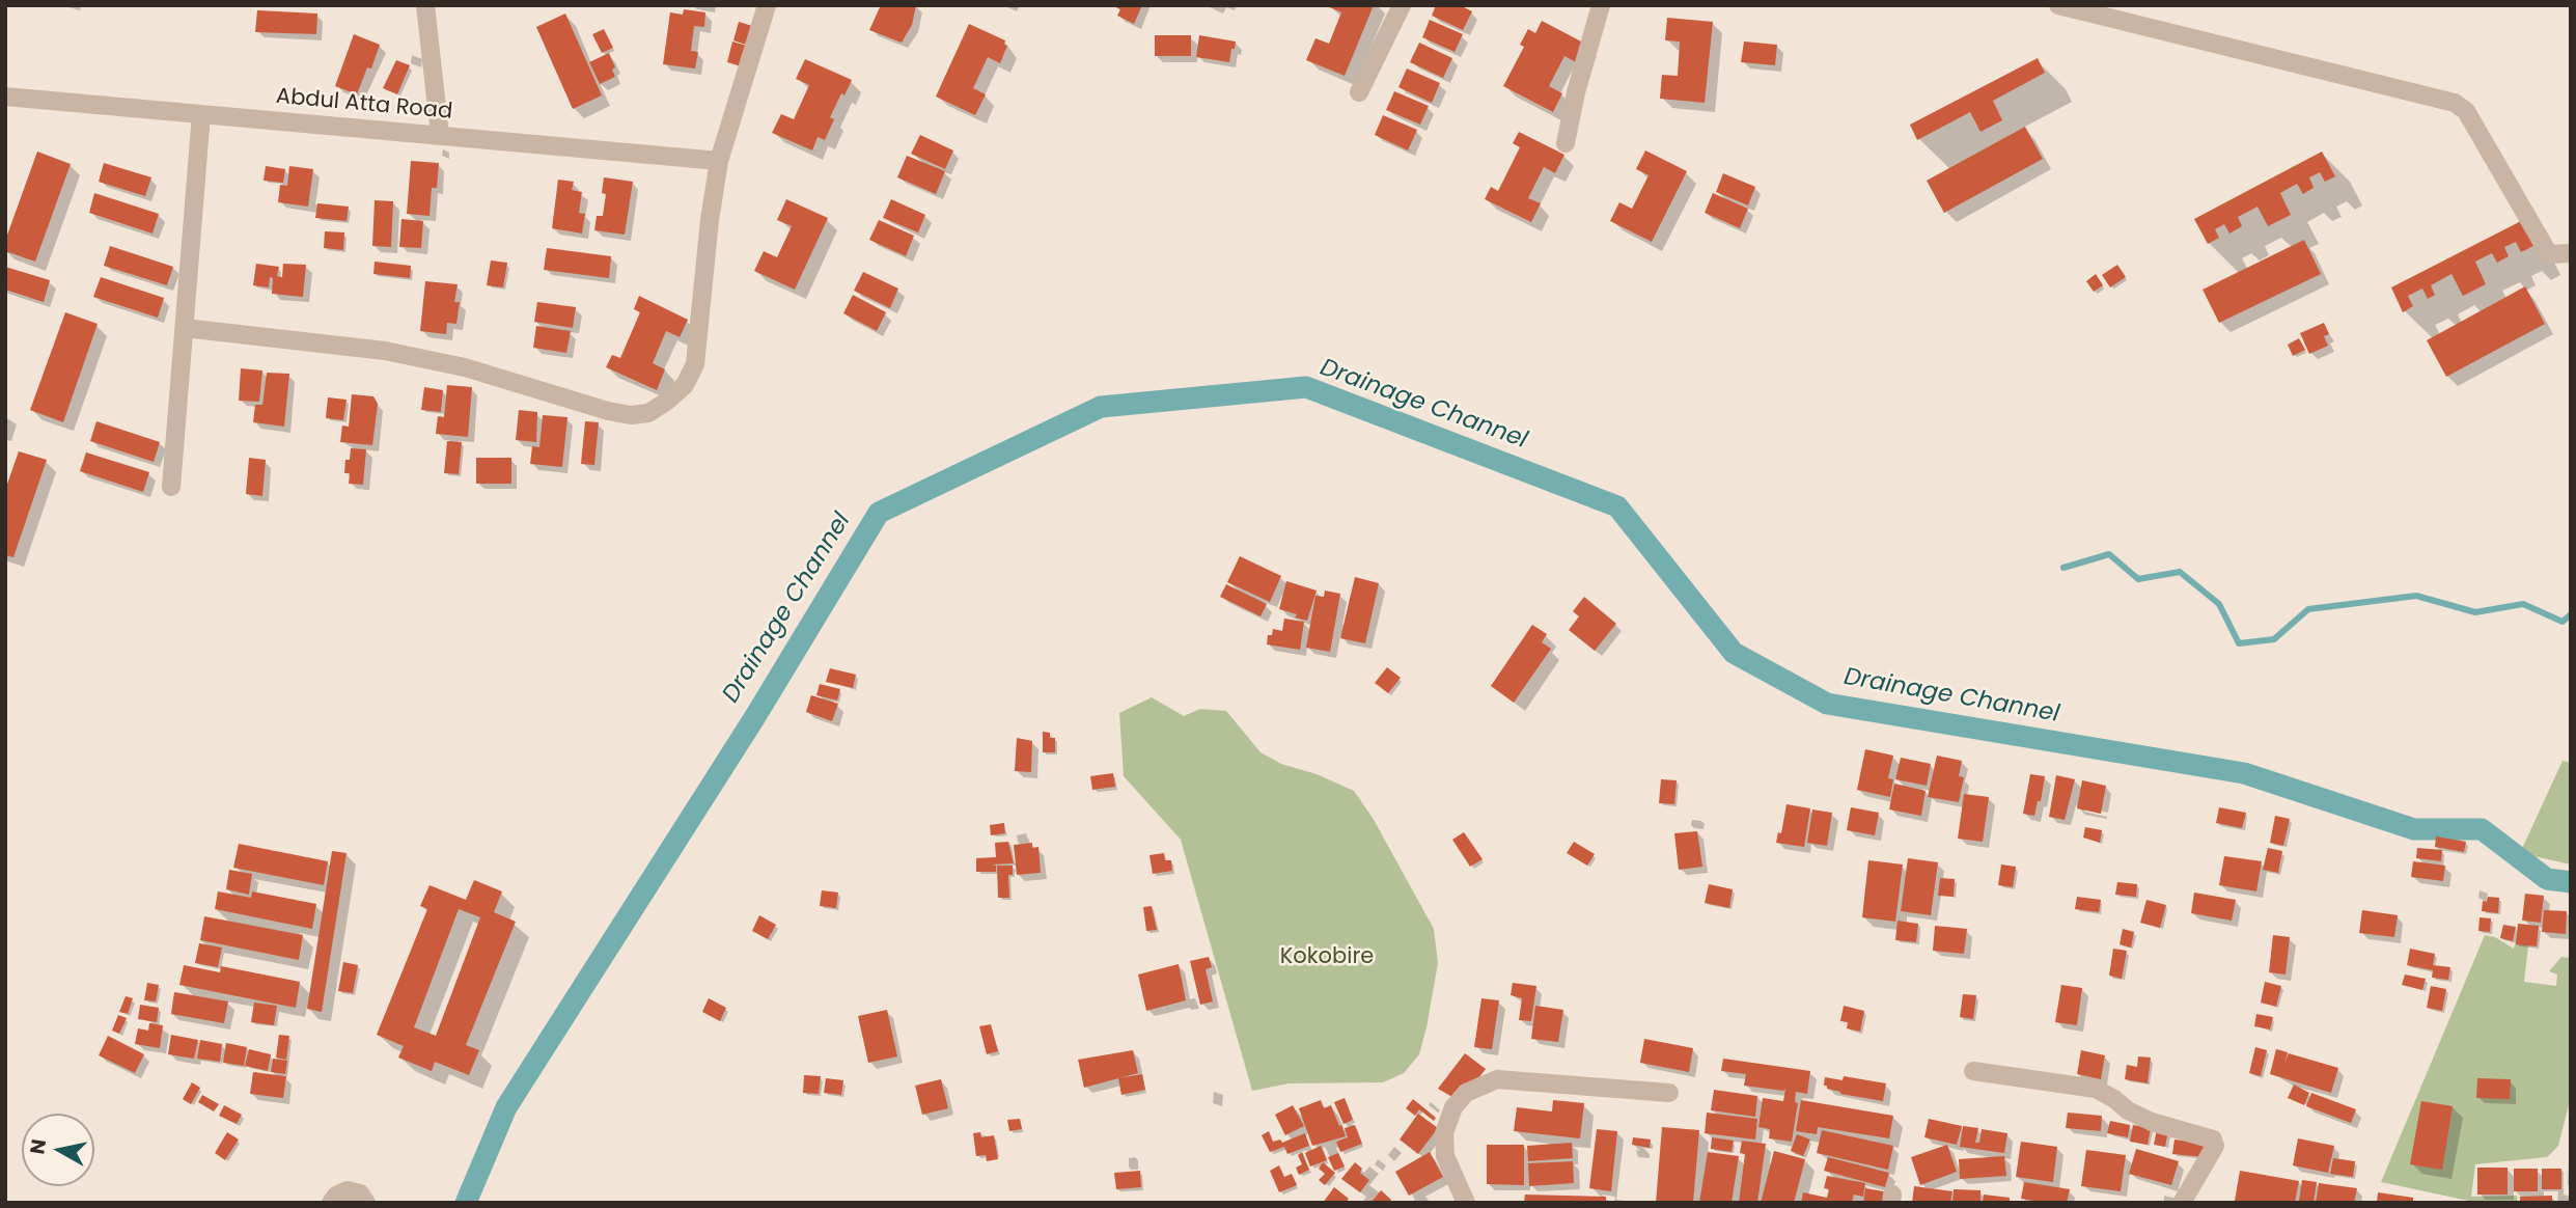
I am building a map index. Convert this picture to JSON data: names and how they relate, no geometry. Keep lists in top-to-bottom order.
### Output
{
  "streets": {
    "street": ["Abdul Atta Road"]
  },
  "water": ["Drainage Channel"],
  "parks": ["Kokobire"],
  "north": "left"
}
